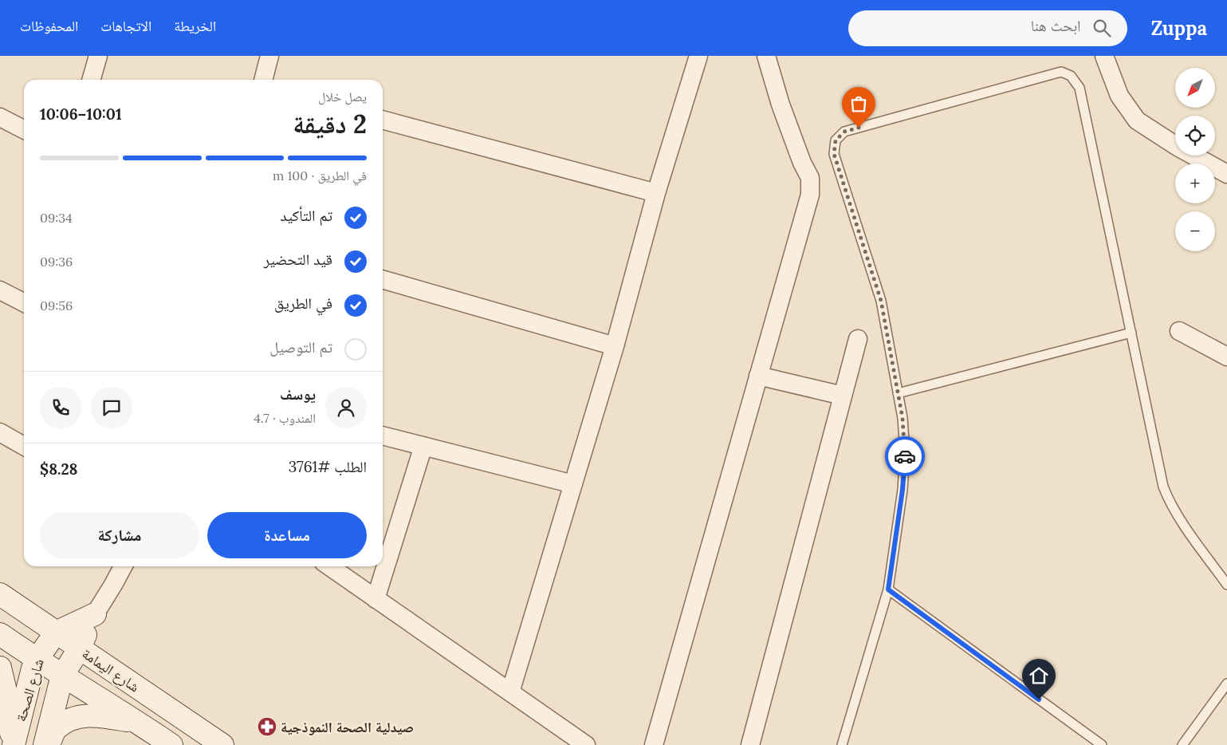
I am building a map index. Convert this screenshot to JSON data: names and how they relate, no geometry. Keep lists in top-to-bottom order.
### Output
{
  "streets": {
    "street": ["شارع اليمامة", "شارع الصحة"]
  },
  "crossings": [
    ["شارع اليمامة", "شارع الصحة"]
  ],
  "places": {
    "pharmacy": ["صيدلية الصحة النموذجية"]
  },
  "north": "bottom left",
  "page": {
    "header": "Zuppa",
    "search": "ابحث هنا",
    "nav": ["الخريطة", "الاتجاهات", "المحفوظات"],
    "map_buttons": ["+", "−"],
    "heading": ["2 دقيقة", "يصل خلال", "10:01–10:06"],
    "panel": [
      "يوسف",
      "المندوب · 4.7",
      "الطلب #3761",
      "$8.28"
    ],
    "bar": "في الطريق · 100 m",
    "list": [
      ["تم التأكيد", "09:34"],
      ["قيد التحضير", "09:36"],
      ["في الطريق", "09:56"],
      "تم التوصيل"
    ],
    "buttons": ["مساعدة", "مشاركة"]
  }
}
